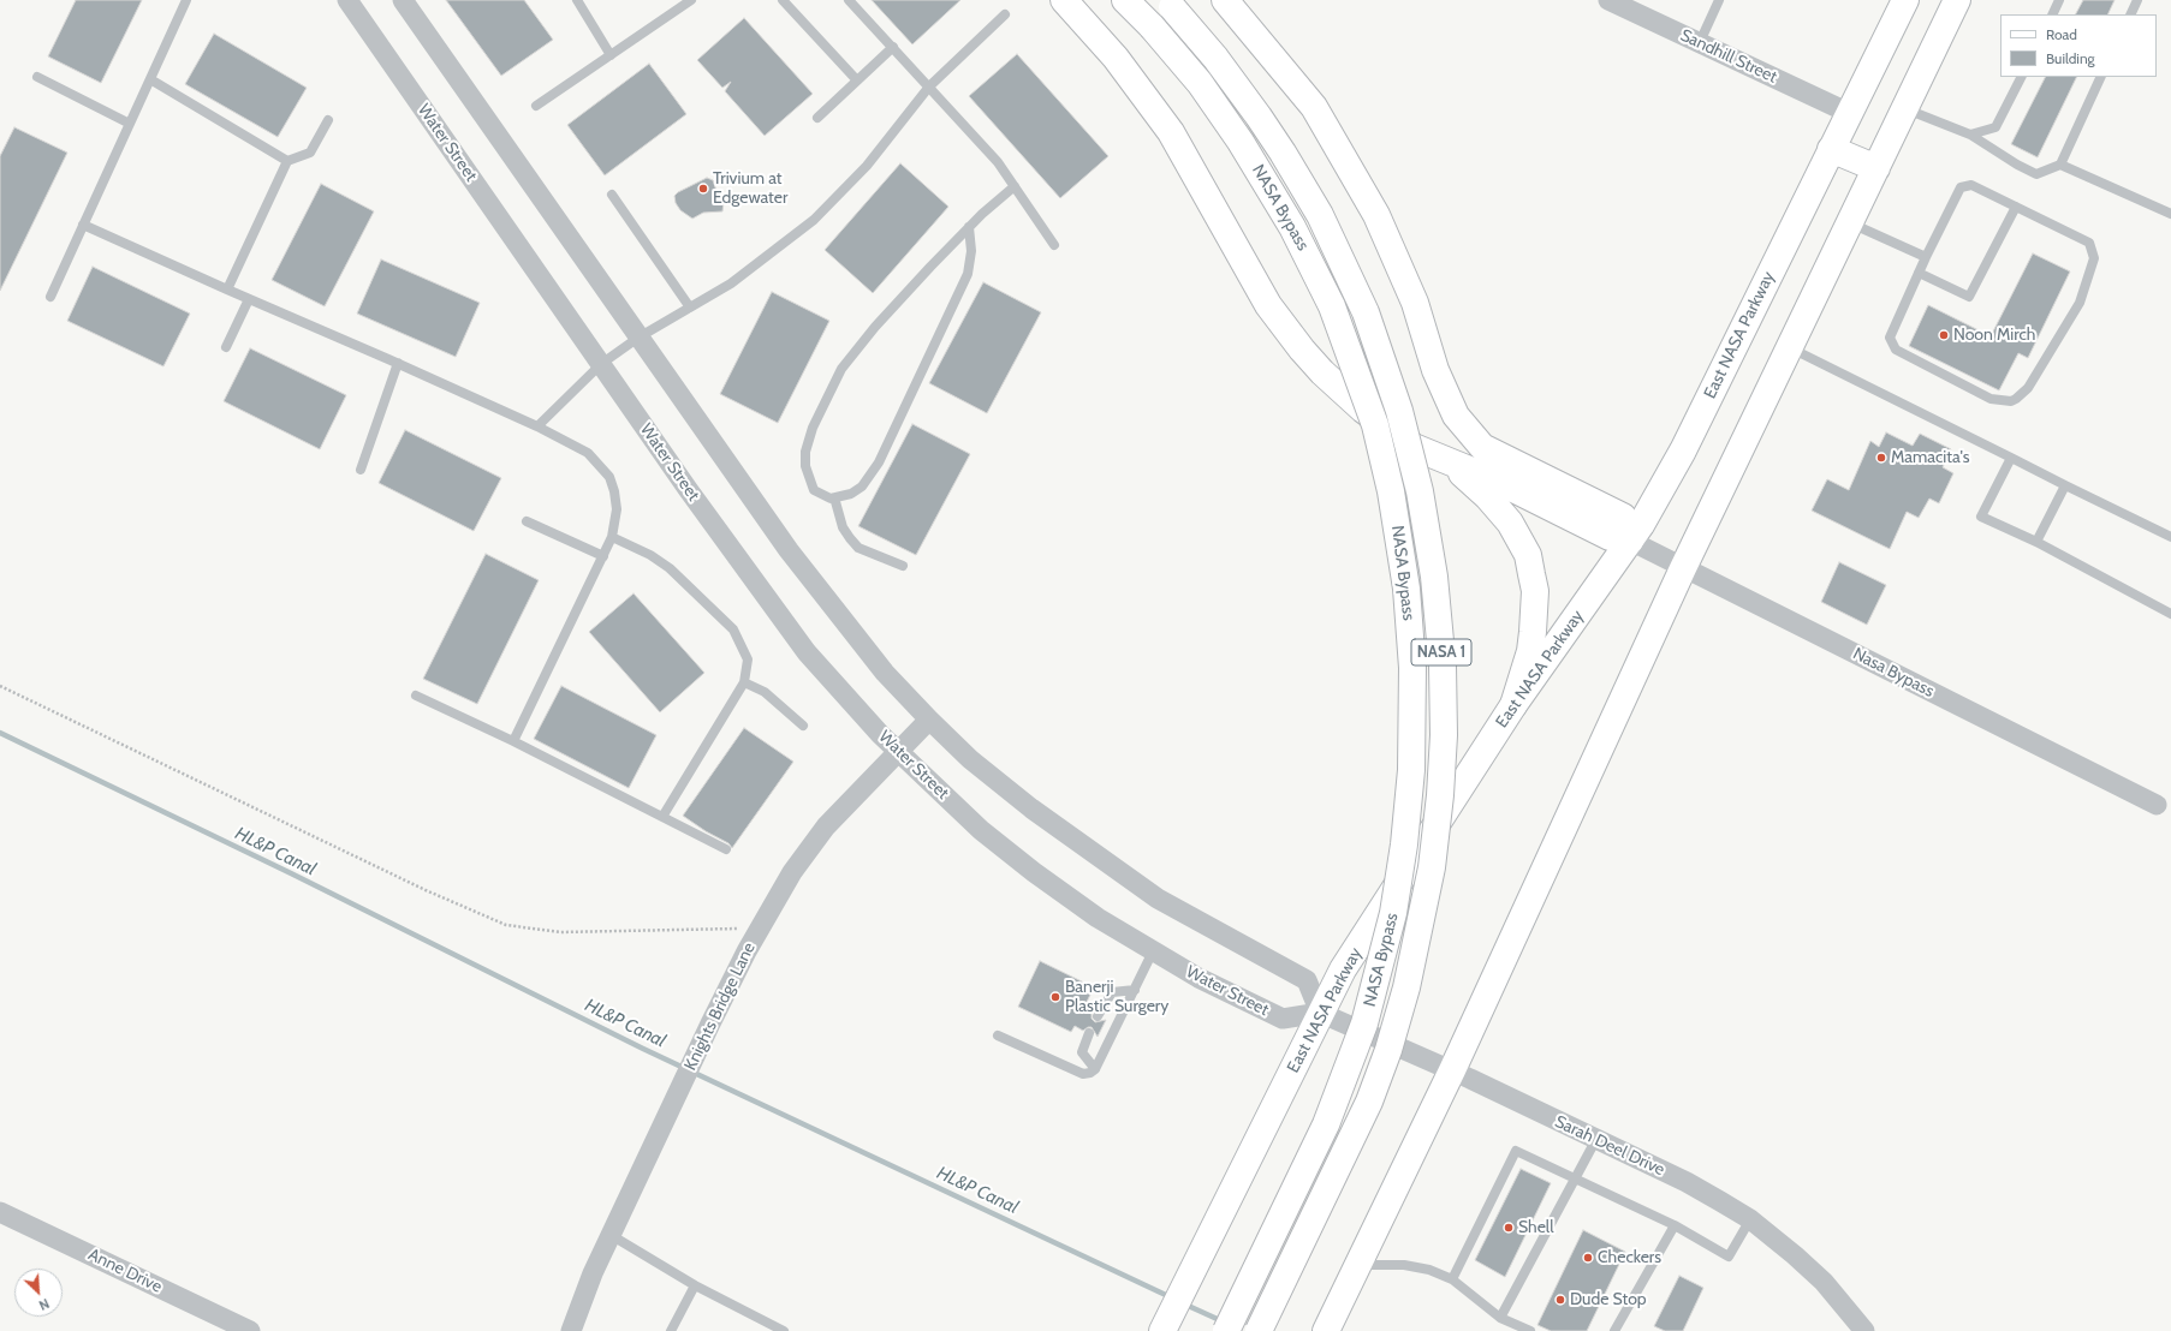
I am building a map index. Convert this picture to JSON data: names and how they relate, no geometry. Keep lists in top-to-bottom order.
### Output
{
  "streets": {
    "main road": ["NASA Bypass", "East NASA Parkway", "NASA 1"],
    "street": [
      "Sandhill Street",
      "Water Street",
      "Nasa Bypass",
      "Knights Bridge Lane",
      "Sarah Deel Drive",
      "Anne Drive"
    ]
  },
  "crossings": [
    ["Sandhill Street", "East NASA Parkway"],
    ["Water Street", "East NASA Parkway"],
    ["Water Street", "Knights Bridge Lane"],
    ["Water Street", "Sarah Deel Drive"],
    ["East NASA Parkway", "Nasa Bypass"],
    ["East NASA Parkway", "Sarah Deel Drive"]
  ],
  "water": ["HL&P Canal"],
  "places": [
    "Trivium at Edgewater",
    "Noon Mirch",
    "Mamacita's",
    "Banerji Plastic Surgery",
    "Shell",
    "Checkers",
    "Dude Stop"
  ],
  "legend": ["Road", "Building"],
  "north": "bottom right"
}
